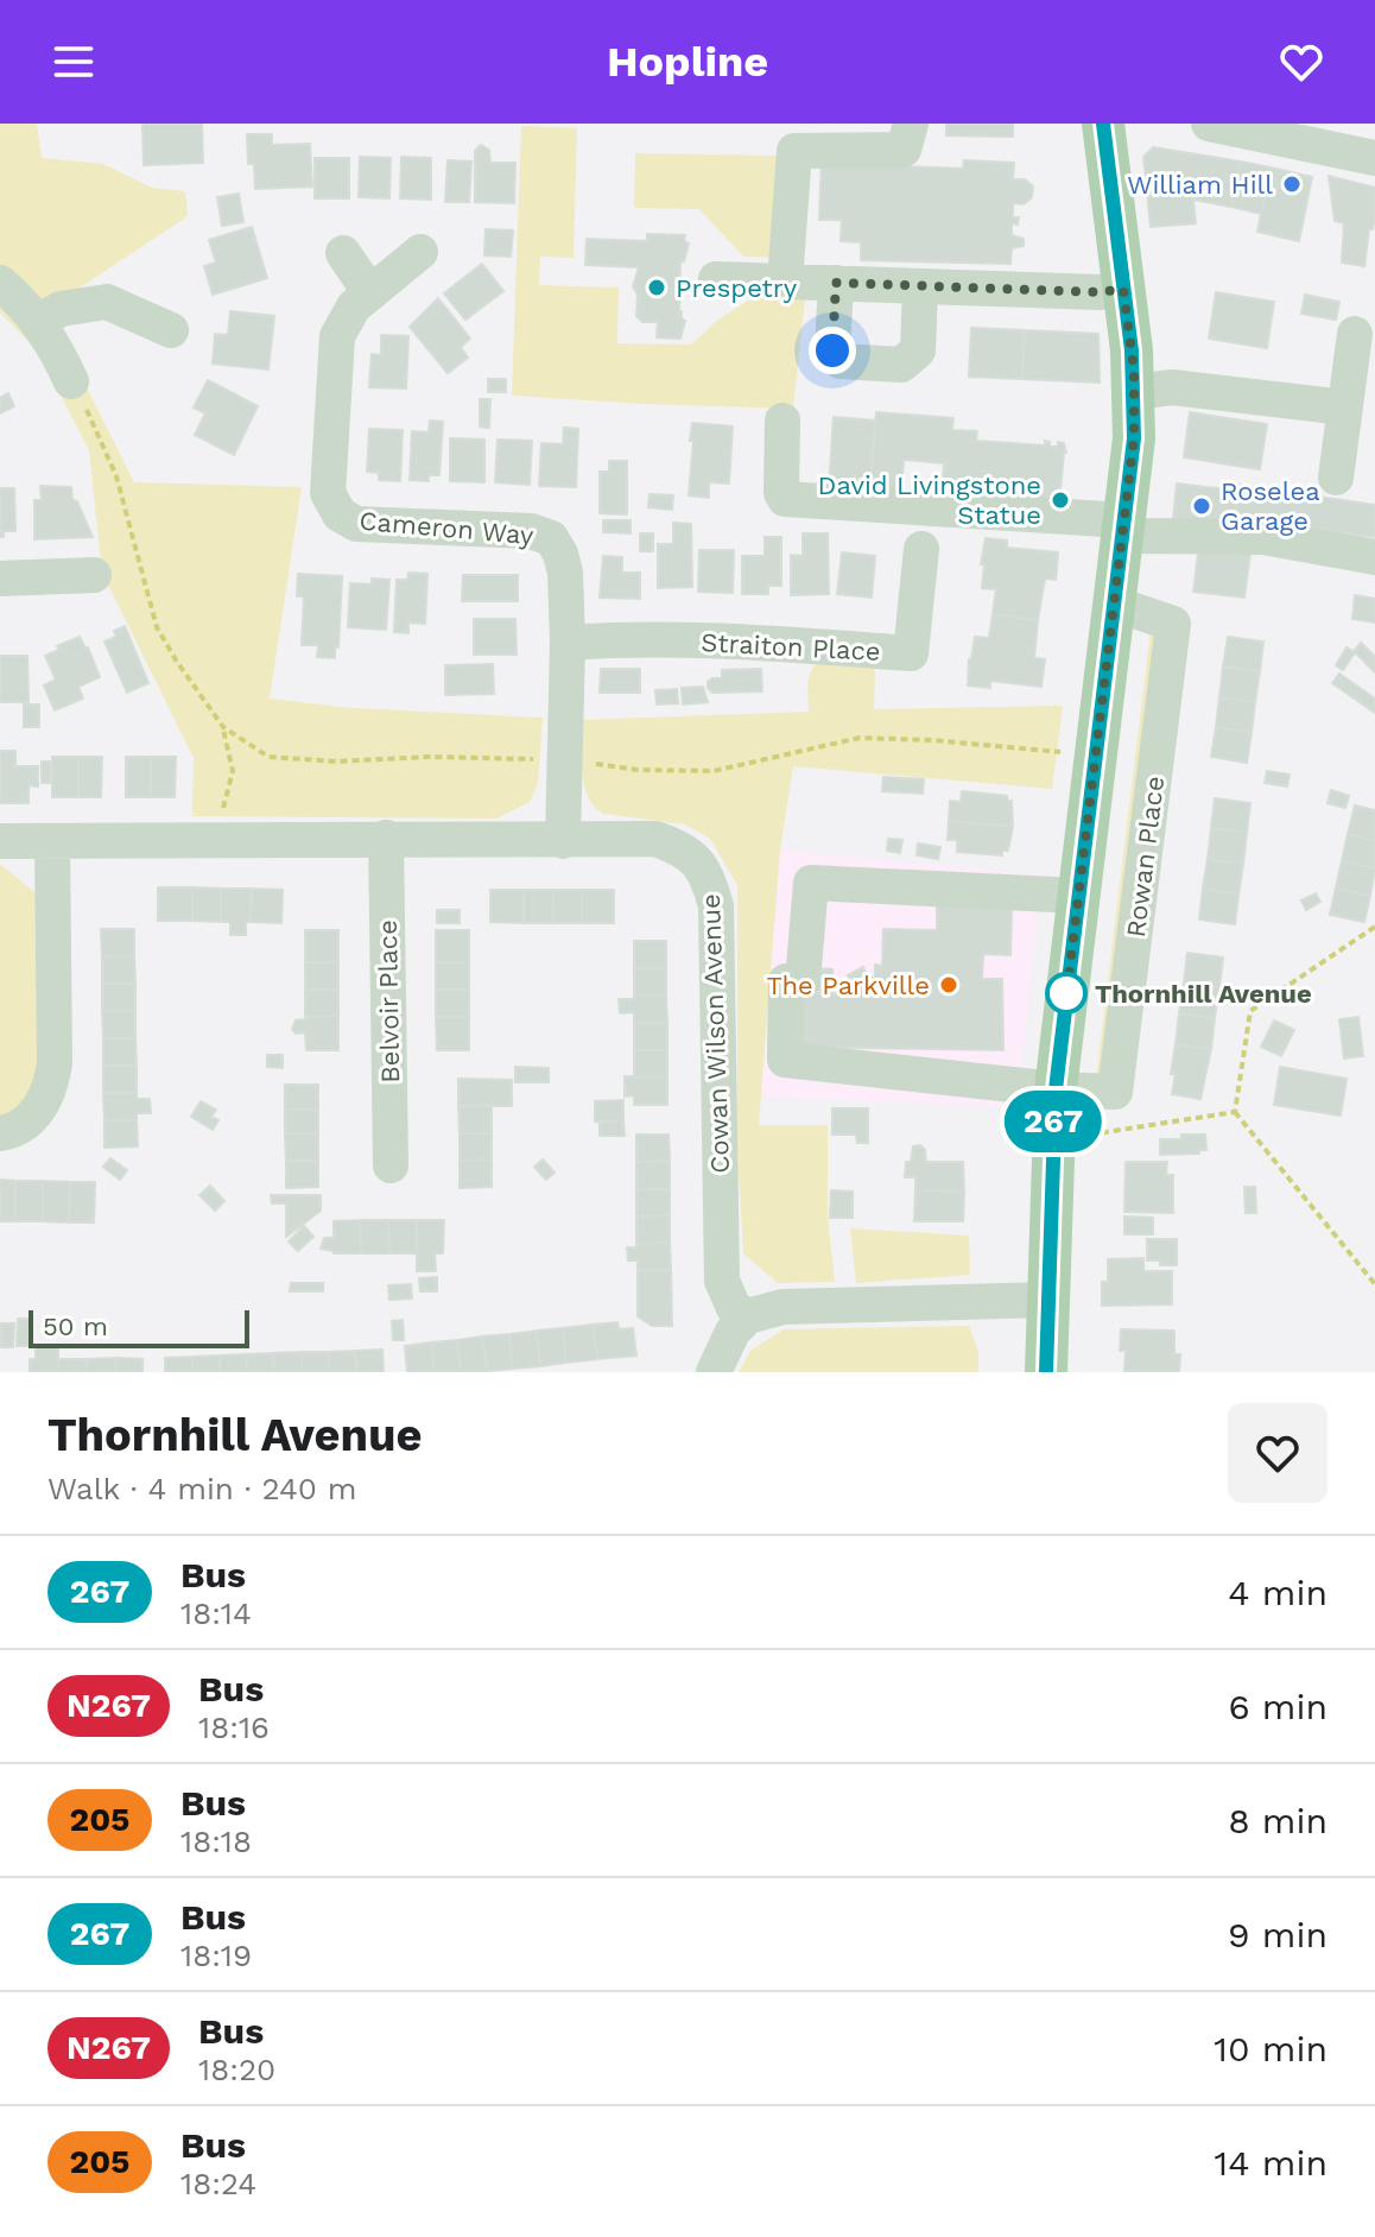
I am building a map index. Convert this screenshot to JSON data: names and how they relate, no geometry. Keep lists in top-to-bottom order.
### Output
{
  "streets": {
    "street": [
      "Cameron Way",
      "Straiton Place",
      "Rowan Place",
      "Belvoir Place",
      "Cowan Wilson Avenue"
    ]
  },
  "crossings": [
    ["Cameron Way", "Straiton Place"],
    ["Cameron Way", "Cowan Wilson Avenue"],
    ["Belvoir Place", "Cowan Wilson Avenue"]
  ],
  "places": [
    "William Hill",
    "Prespetry",
    "David Livingstone Statue",
    "Roselea Garage",
    "The Parkville",
    "Thornhill Avenue"
  ],
  "lines": ["bus line 267"],
  "scale_bar": "50 m",
  "page": {
    "header": "Hopline",
    "on_map": "267",
    "scale": "50 m",
    "heading": ["Thornhill Avenue", "Walk · 4 min · 240 m"],
    "list": [
      {
        "mark": "267",
        "name": "Bus",
        "note": "18:14",
        "value": "4 min"
      },
      {
        "mark": "N267",
        "name": "Bus",
        "note": "18:16",
        "value": "6 min"
      },
      {
        "mark": "205",
        "name": "Bus",
        "note": "18:18",
        "value": "8 min"
      },
      {
        "mark": "267",
        "name": "Bus",
        "note": "18:19",
        "value": "9 min"
      },
      {
        "mark": "N267",
        "name": "Bus",
        "note": "18:20",
        "value": "10 min"
      },
      {
        "mark": "205",
        "name": "Bus",
        "note": "18:24",
        "value": "14 min"
      }
    ]
  }
}
